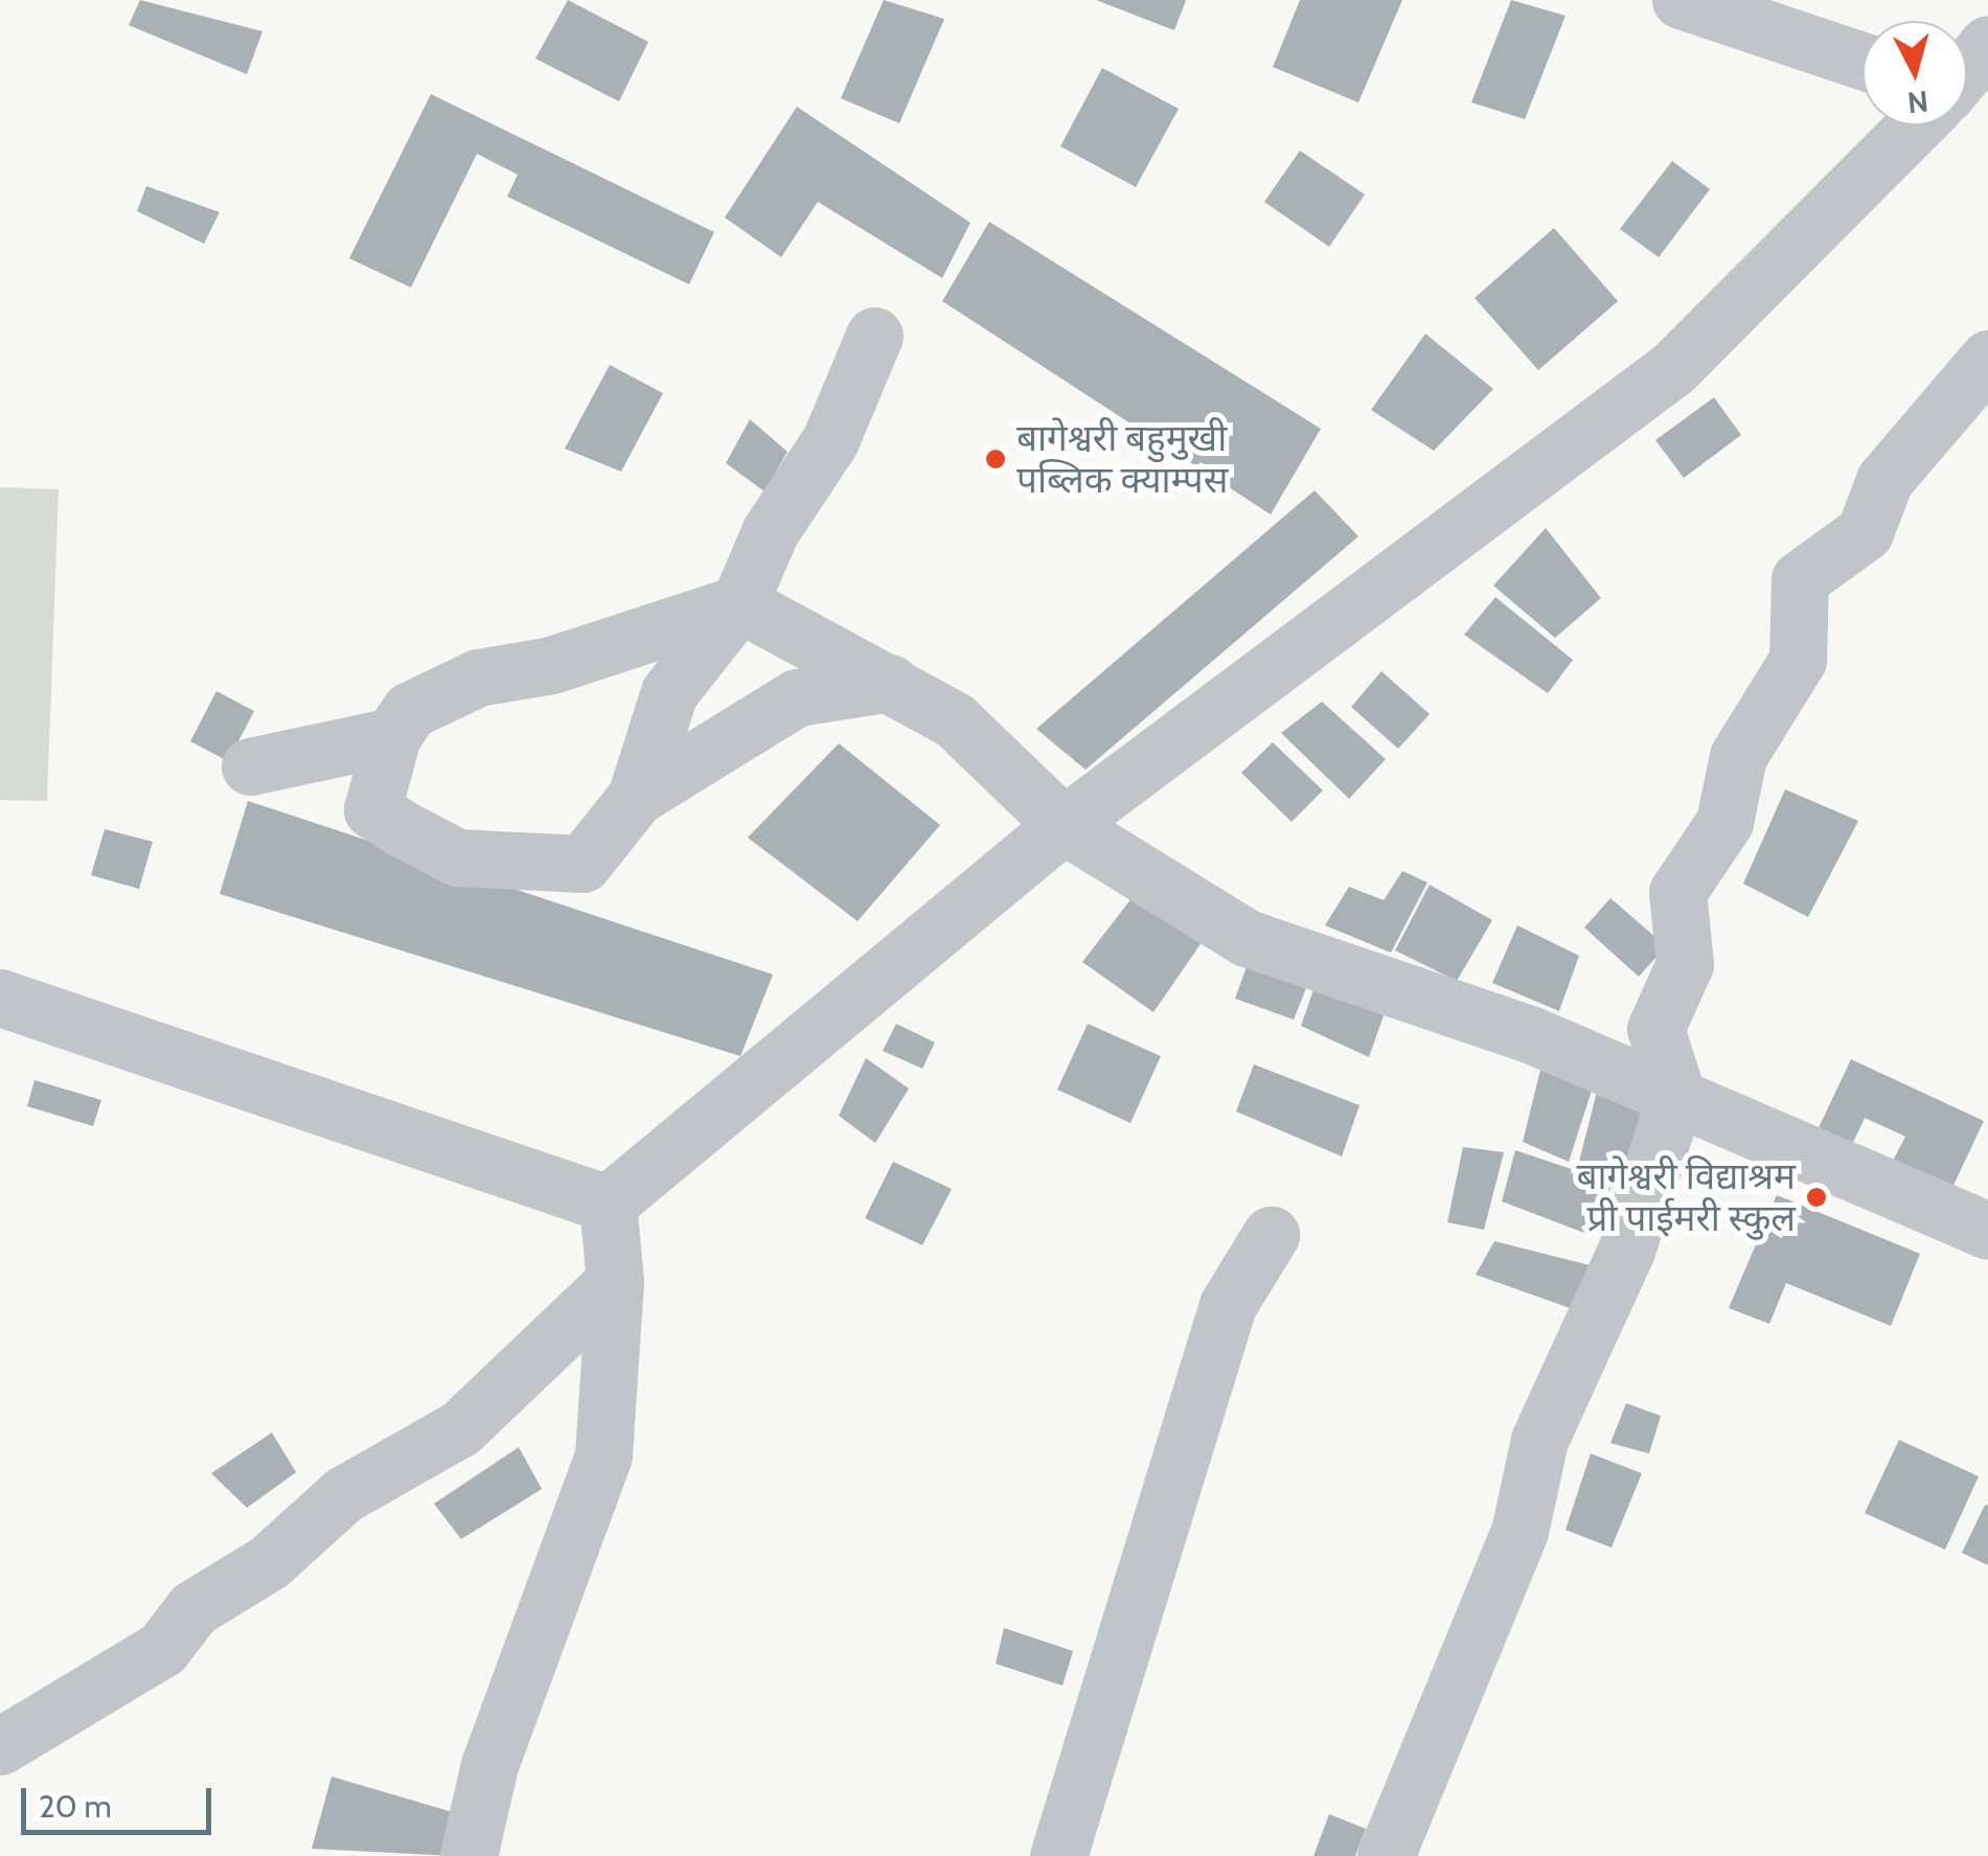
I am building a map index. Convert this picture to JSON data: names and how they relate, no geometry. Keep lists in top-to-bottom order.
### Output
{
  "places": ["बागेश्वरी बहुमुखी पब्लिक क्याम्पस", "बागेश्वरी विद्याश्रम प्री पाईमरी स्कुल"],
  "scale_bar": "20 m",
  "north": "bottom"
}
